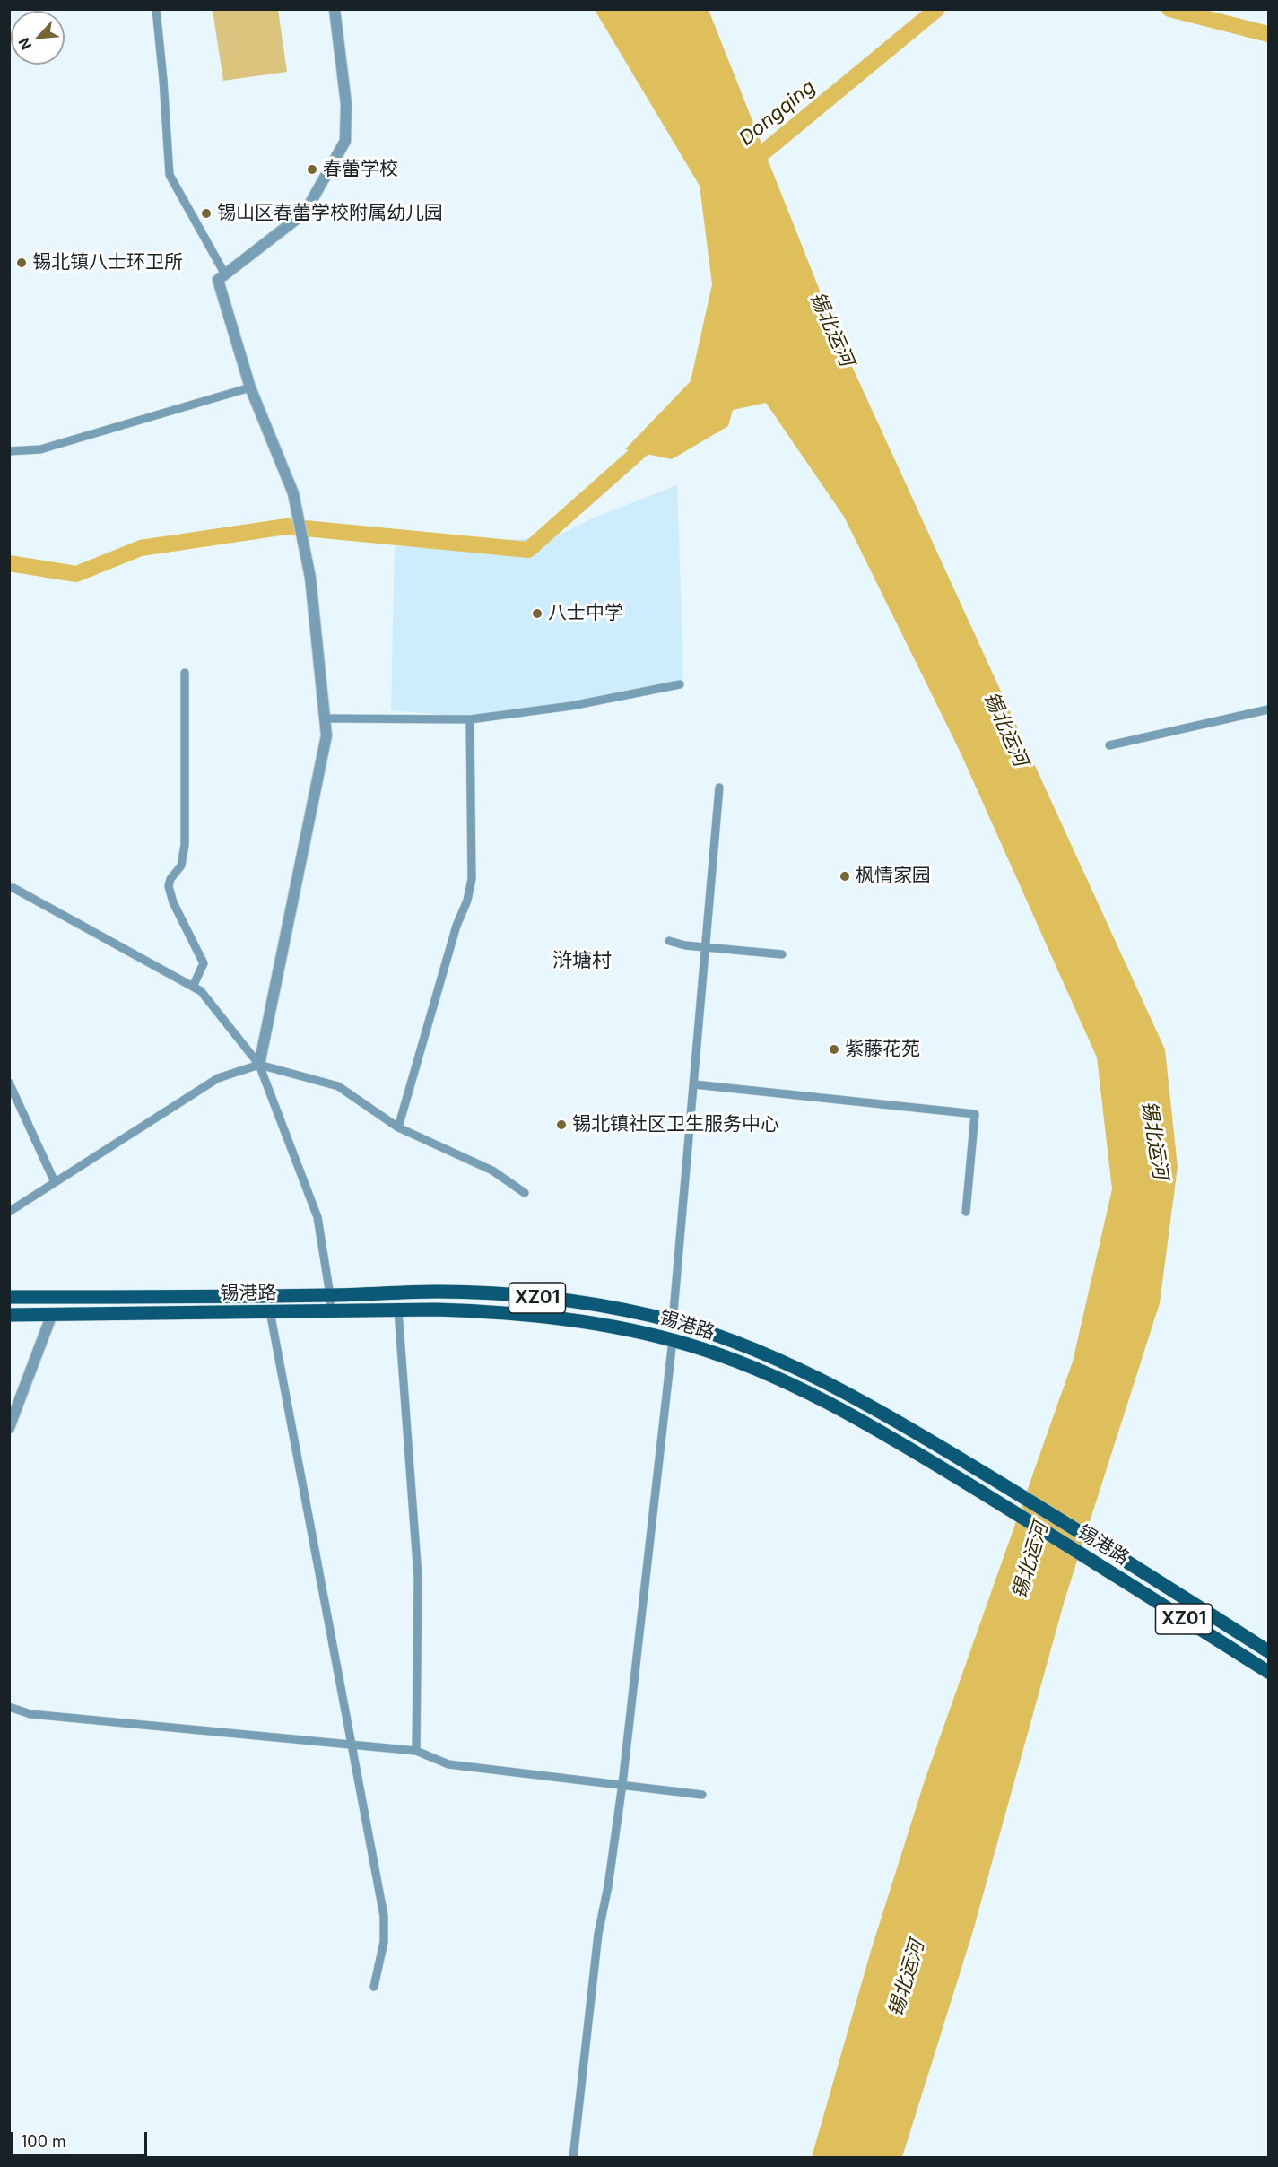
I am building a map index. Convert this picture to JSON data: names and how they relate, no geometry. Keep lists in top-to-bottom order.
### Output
{
  "streets": {
    "main road": ["锡港路", "XZ01"]
  },
  "districts": ["浒塘村"],
  "water": ["Dongqing", "锡北运河"],
  "places": [
    "春蕾学校",
    "锡山区春蕾学校附属幼儿园",
    "锡北镇八士环卫所",
    "八士中学",
    "枫情家园",
    "紫藤花苑",
    "锡北镇社区卫生服务中心"
  ],
  "scale_bar": "100 m",
  "north": "bottom left"
}
